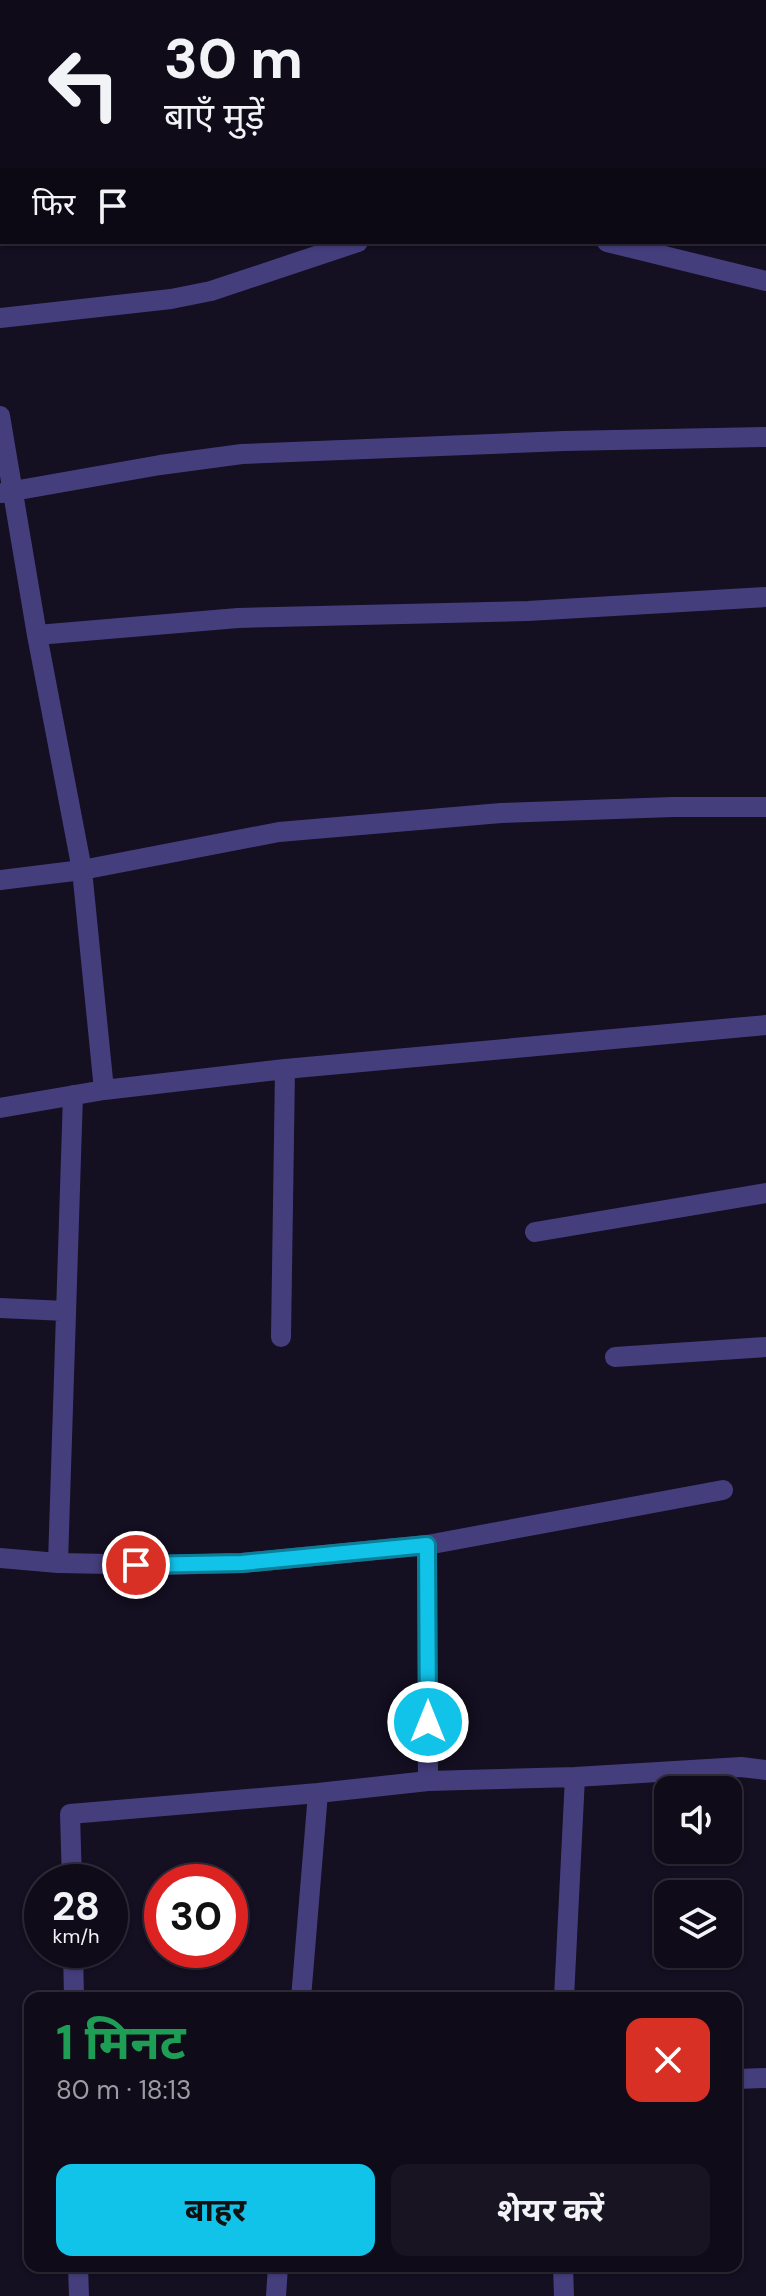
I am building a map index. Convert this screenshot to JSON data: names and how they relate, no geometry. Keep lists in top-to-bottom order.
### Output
{
  "page": {
    "turn": ["30 m", "बाएँ मुड़ें"],
    "then": "फिर",
    "speed": "28 km/h",
    "limit": "30",
    "heading": ["1 मिनट", "80 m · 18:13"],
    "buttons": ["बाहर", "शेयर करें"]
  }
}
